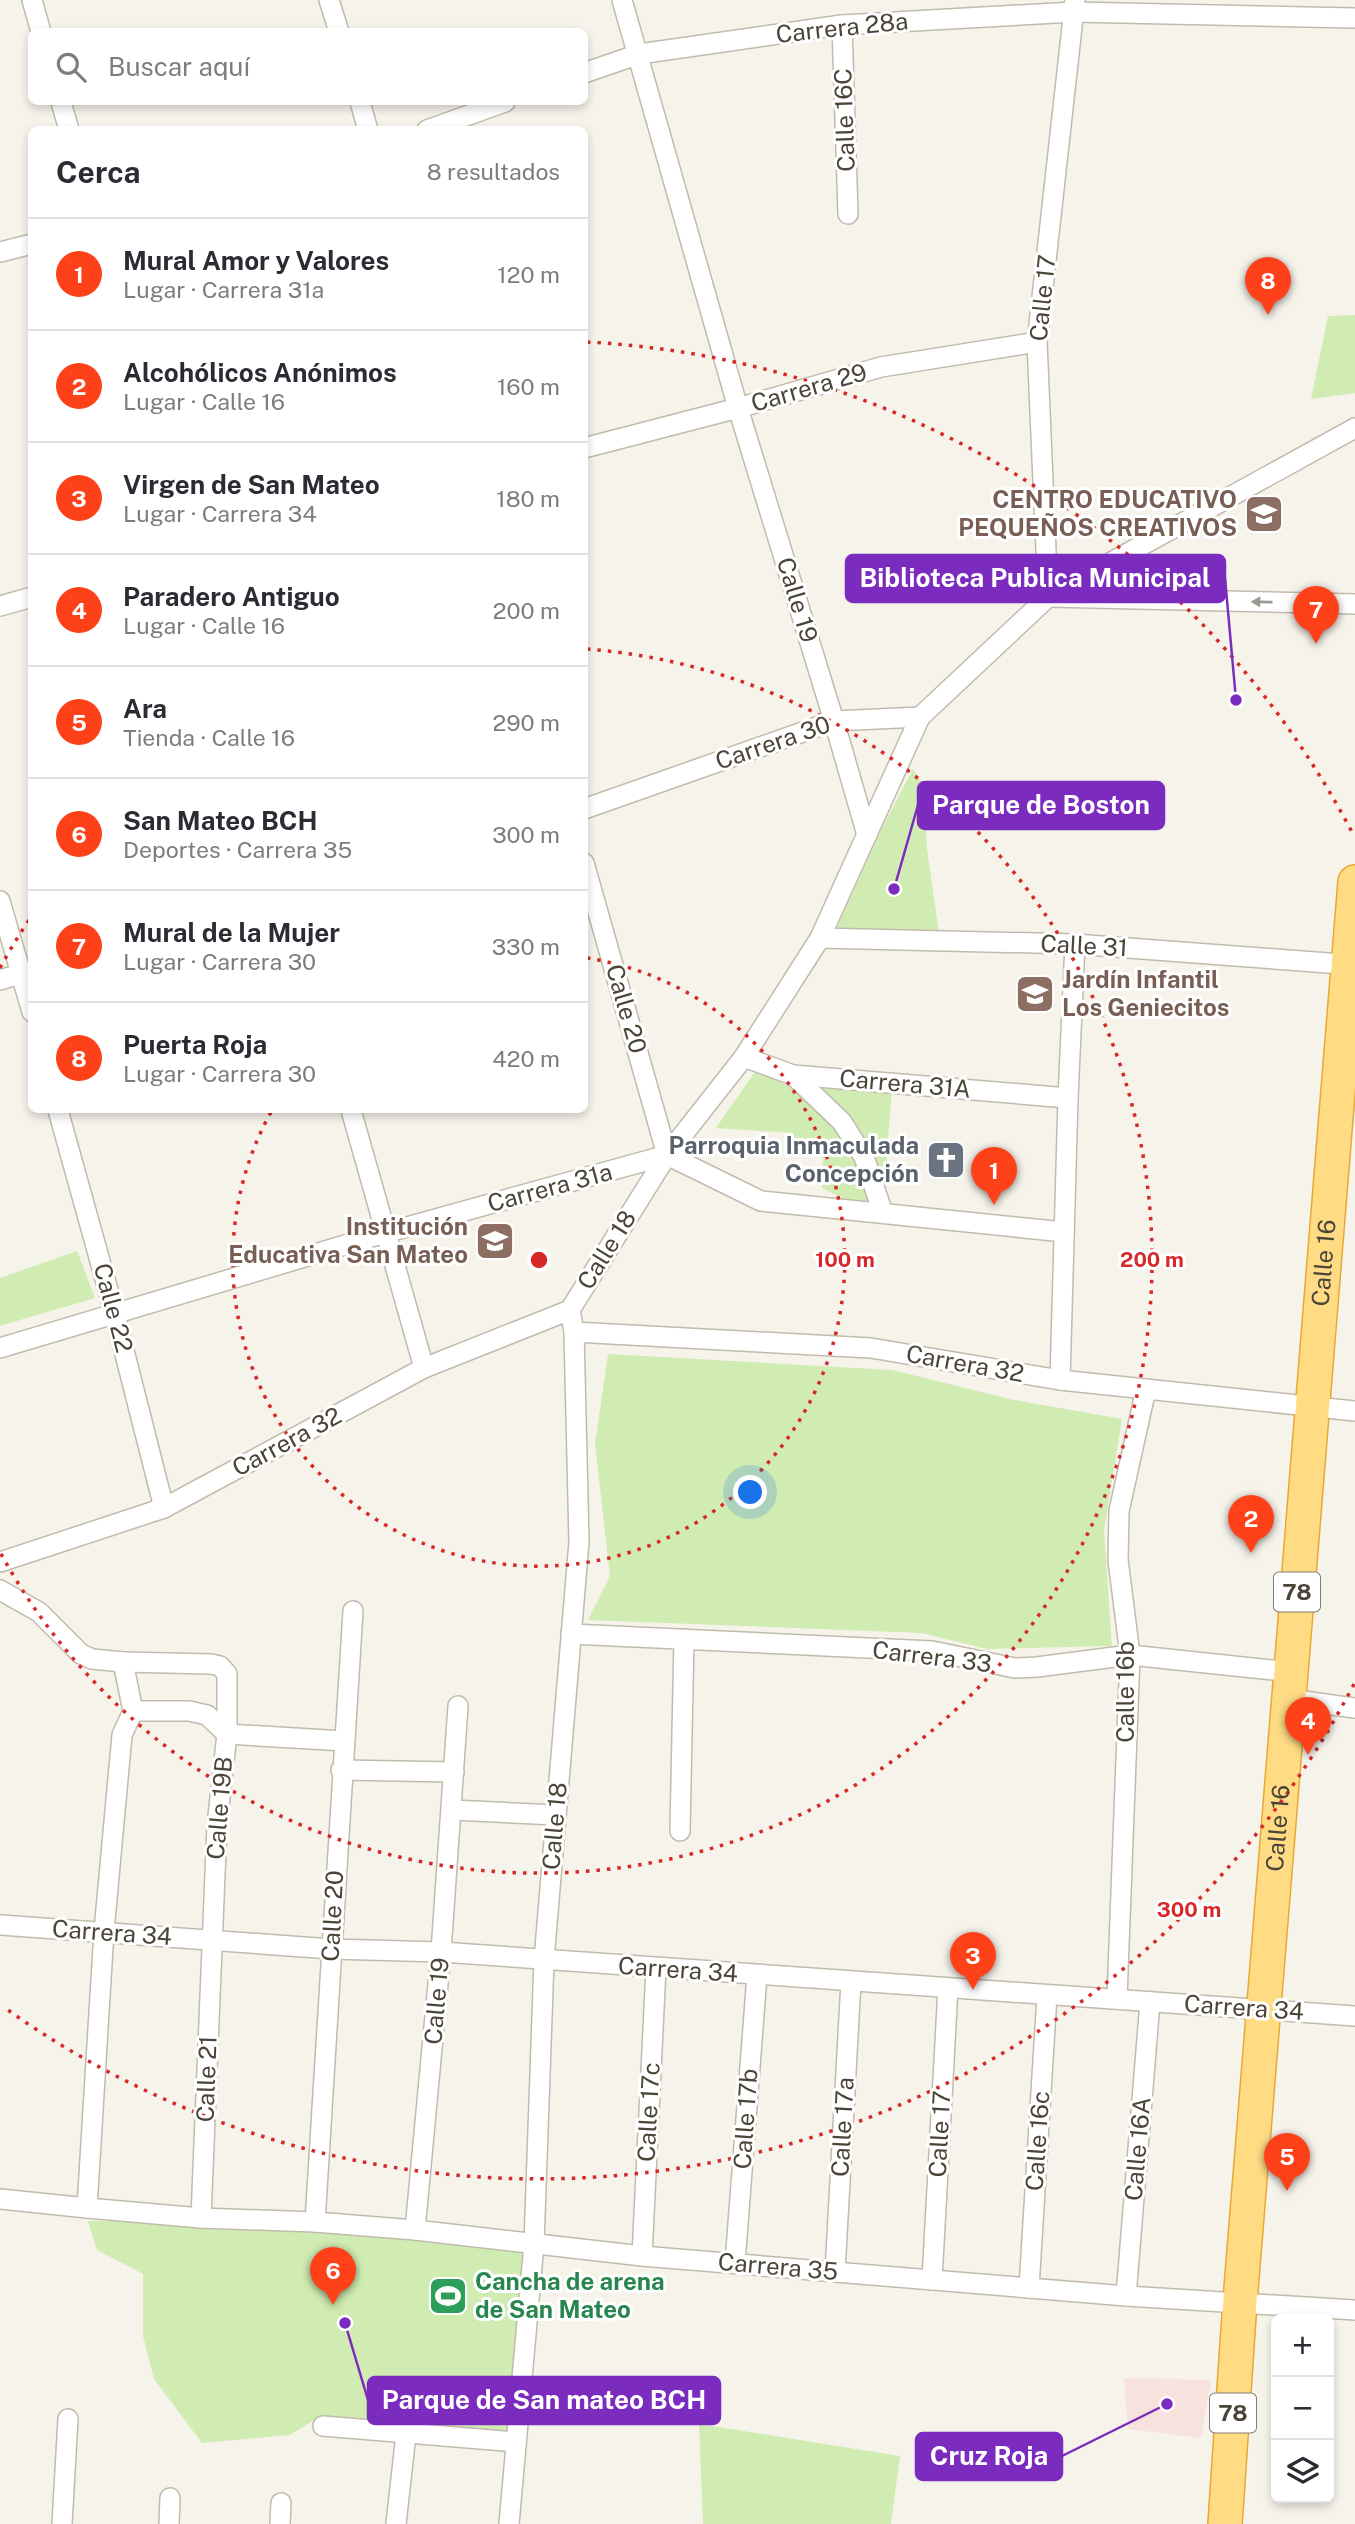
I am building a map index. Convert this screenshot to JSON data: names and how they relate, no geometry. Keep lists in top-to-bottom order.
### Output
{
  "streets": {
    "highway": ["Calle 16", "78"],
    "street": [
      "Carrera 28a",
      "Calle 16C",
      "Calle 17",
      "Carrera 29",
      "Calle 19",
      "Carrera 30",
      "Calle 31",
      "Calle 20",
      "Carrera 31A",
      "Carrera 31a",
      "Calle 18",
      "Calle 22",
      "Carrera 32",
      "Carrera 33",
      "Calle 16b",
      "Calle 19B",
      "Carrera 34",
      "Calle 21",
      "Calle 17c",
      "Calle 17b",
      "Calle 17a",
      "Calle 16c",
      "Calle 16A",
      "Carrera 35"
    ]
  },
  "crossings": [
    ["Carrera 28a", "Calle 16C"],
    ["Carrera 28a", "Calle 17"],
    ["Carrera 28a", "Calle 19"],
    ["Calle 17", "Carrera 29"],
    ["Calle 17", "Carrera 34"],
    ["Calle 17", "Carrera 35"],
    ["Carrera 29", "Calle 19"],
    ["Calle 19", "Carrera 30"],
    ["Calle 19", "Carrera 34"],
    ["Calle 19", "Carrera 35"],
    ["Calle 31", "Calle 16"],
    ["Calle 20", "Carrera 31a"],
    ["Calle 20", "Calle 18"],
    ["Calle 20", "Carrera 34"],
    ["Calle 20", "Carrera 35"],
    ["Carrera 31a", "Calle 18"],
    ["Carrera 31a", "Calle 22"],
    ["Calle 18", "Carrera 32"],
    ["Calle 18", "Carrera 33"],
    ["Calle 18", "Carrera 34"],
    ["Calle 18", "Carrera 35"],
    ["Calle 16", "Carrera 32"],
    ["Calle 16", "Carrera 33"],
    ["Calle 16", "Carrera 34"],
    ["Calle 16", "Carrera 35"],
    ["Calle 22", "Carrera 32"],
    ["Carrera 32", "Calle 16b"],
    ["Carrera 33", "Calle 16b"],
    ["Calle 16b", "Carrera 34"],
    ["Calle 19B", "Carrera 34"],
    ["Calle 19B", "Calle 21"],
    ["Carrera 34", "Calle 21"],
    ["Carrera 34", "Calle 17c"],
    ["Carrera 34", "Calle 17b"],
    ["Carrera 34", "Calle 17a"],
    ["Carrera 34", "Calle 16c"],
    ["Carrera 34", "Calle 16A"],
    ["Calle 21", "Carrera 35"],
    ["Calle 17c", "Carrera 35"],
    ["Calle 17b", "Carrera 35"],
    ["Calle 17a", "Carrera 35"],
    ["Calle 16c", "Carrera 35"],
    ["Calle 16A", "Carrera 35"]
  ],
  "places": {
    "school or university": ["CENTRO EDUCATIVO PEQUEÑOS CREATIVOS", "Jardín Infantil Los Geniecitos", "Institución Educativa San Mateo"],
    "other": [
      "Biblioteca Publica Municipal",
      "Parque de Boston",
      "Parque de San mateo BCH",
      "Cruz Roja"
    ],
    "church": ["Parroquia Inmaculada Concepción"],
    "sports": ["Cancha de arena de San Mateo"]
  },
  "page": {
    "search": "Buscar aquí",
    "heading": ["Cerca", "8 resultados"],
    "list": [
      {
        "mark": "1",
        "name": "Mural Amor y Valores",
        "note": "Lugar · Carrera 31a",
        "value": "120 m"
      },
      {
        "mark": "2",
        "name": "Alcohólicos Anónimos",
        "note": "Lugar · Calle 16",
        "value": "160 m"
      },
      {
        "mark": "3",
        "name": "Virgen de San Mateo",
        "note": "Lugar · Carrera 34",
        "value": "180 m"
      },
      {
        "mark": "4",
        "name": "Paradero Antiguo",
        "note": "Lugar · Calle 16",
        "value": "200 m"
      },
      {
        "mark": "5",
        "name": "Ara",
        "note": "Tienda · Calle 16",
        "value": "290 m"
      },
      {
        "mark": "6",
        "name": "San Mateo BCH",
        "note": "Deportes · Carrera 35",
        "value": "300 m"
      },
      {
        "mark": "7",
        "name": "Mural de la Mujer",
        "note": "Lugar · Carrera 30",
        "value": "330 m"
      },
      {
        "mark": "8",
        "name": "Puerta Roja",
        "note": "Lugar · Carrera 30",
        "value": "420 m"
      }
    ],
    "pins": [
      "8",
      "7",
      "1",
      "2",
      "4",
      "3",
      "5",
      "6"
    ],
    "map_buttons": ["+", "−"]
  },
  "rings": ["100 m", "200 m", "300 m"]
}
